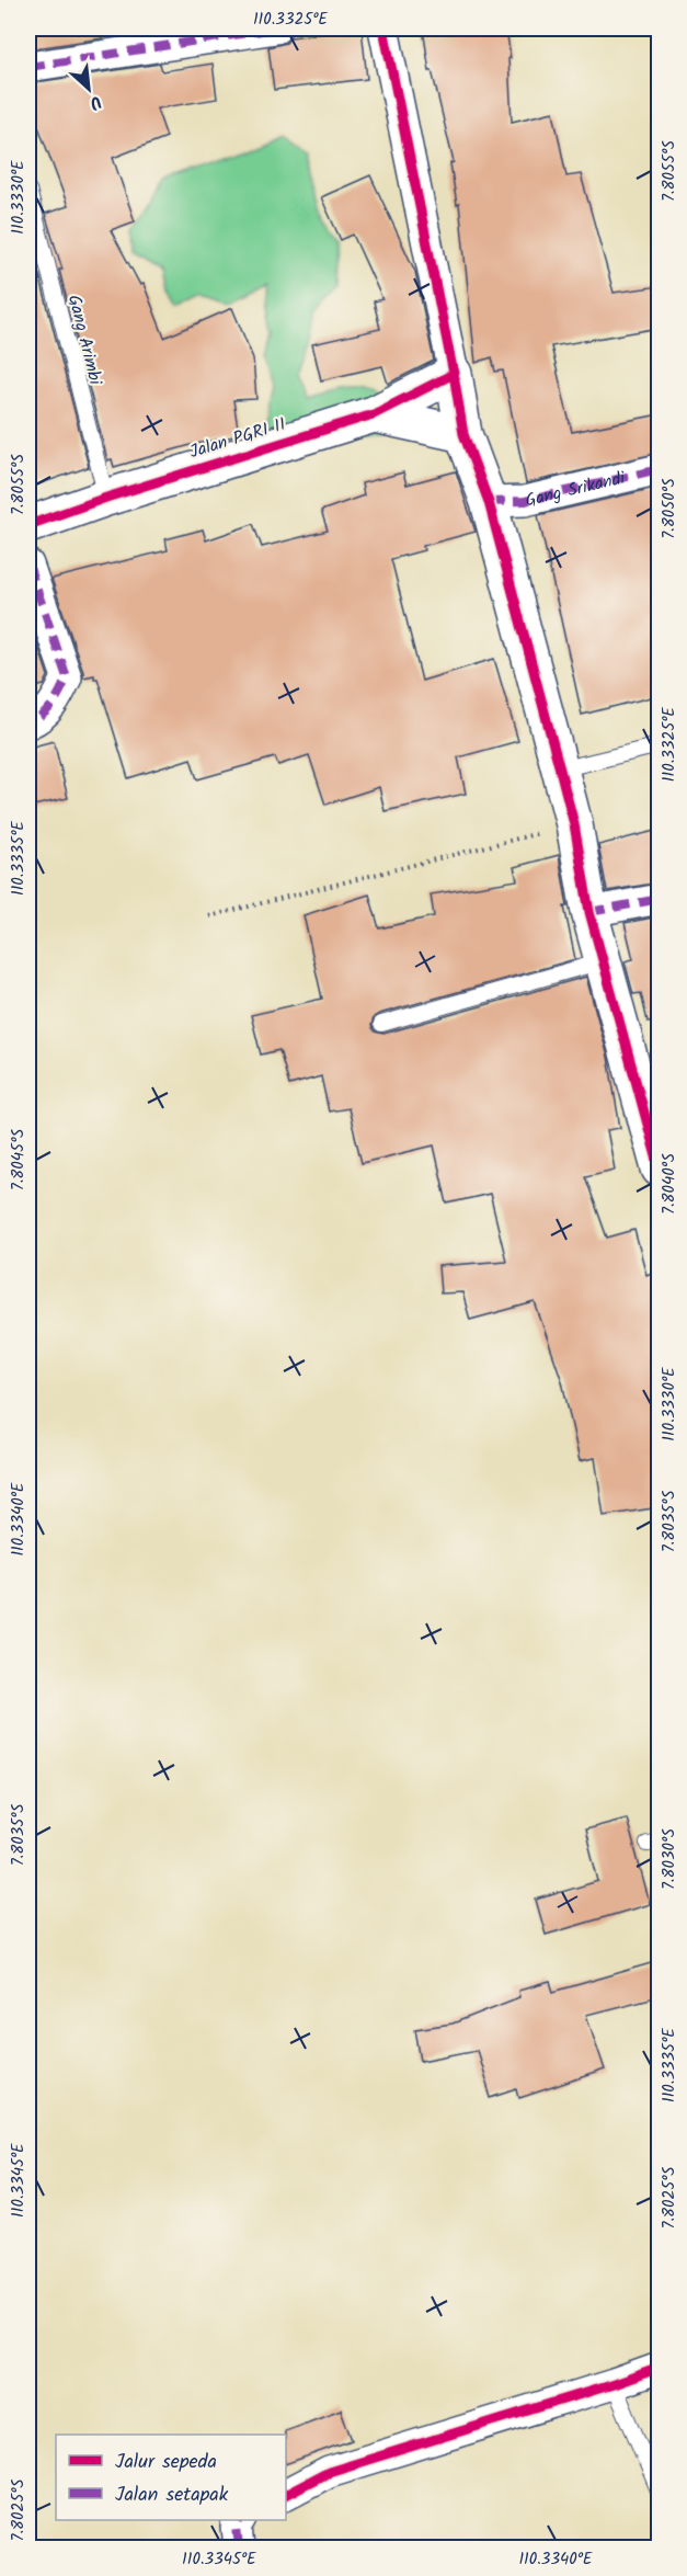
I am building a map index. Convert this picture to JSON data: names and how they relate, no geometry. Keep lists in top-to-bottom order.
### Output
{
  "streets": {
    "street": ["Jalan PGRI II", "Gang Srikandi"],
    "lane": ["Gang Arimbi"]
  },
  "crossings": [
    ["Gang Arimbi", "Jalan PGRI II"]
  ],
  "legend": ["Jalur sepeda", "Jalan setapak"],
  "north": "bottom right",
  "coordinates": [
    "110.3325°E",
    "7.8055°S",
    "110.3330°E",
    "7.8050°S",
    "110.3335°E",
    "7.8045°S",
    "7.8040°S",
    "110.3340°E",
    "7.8035°S",
    "7.8030°S",
    "110.3345°E",
    "7.8025°S"
  ]
}
